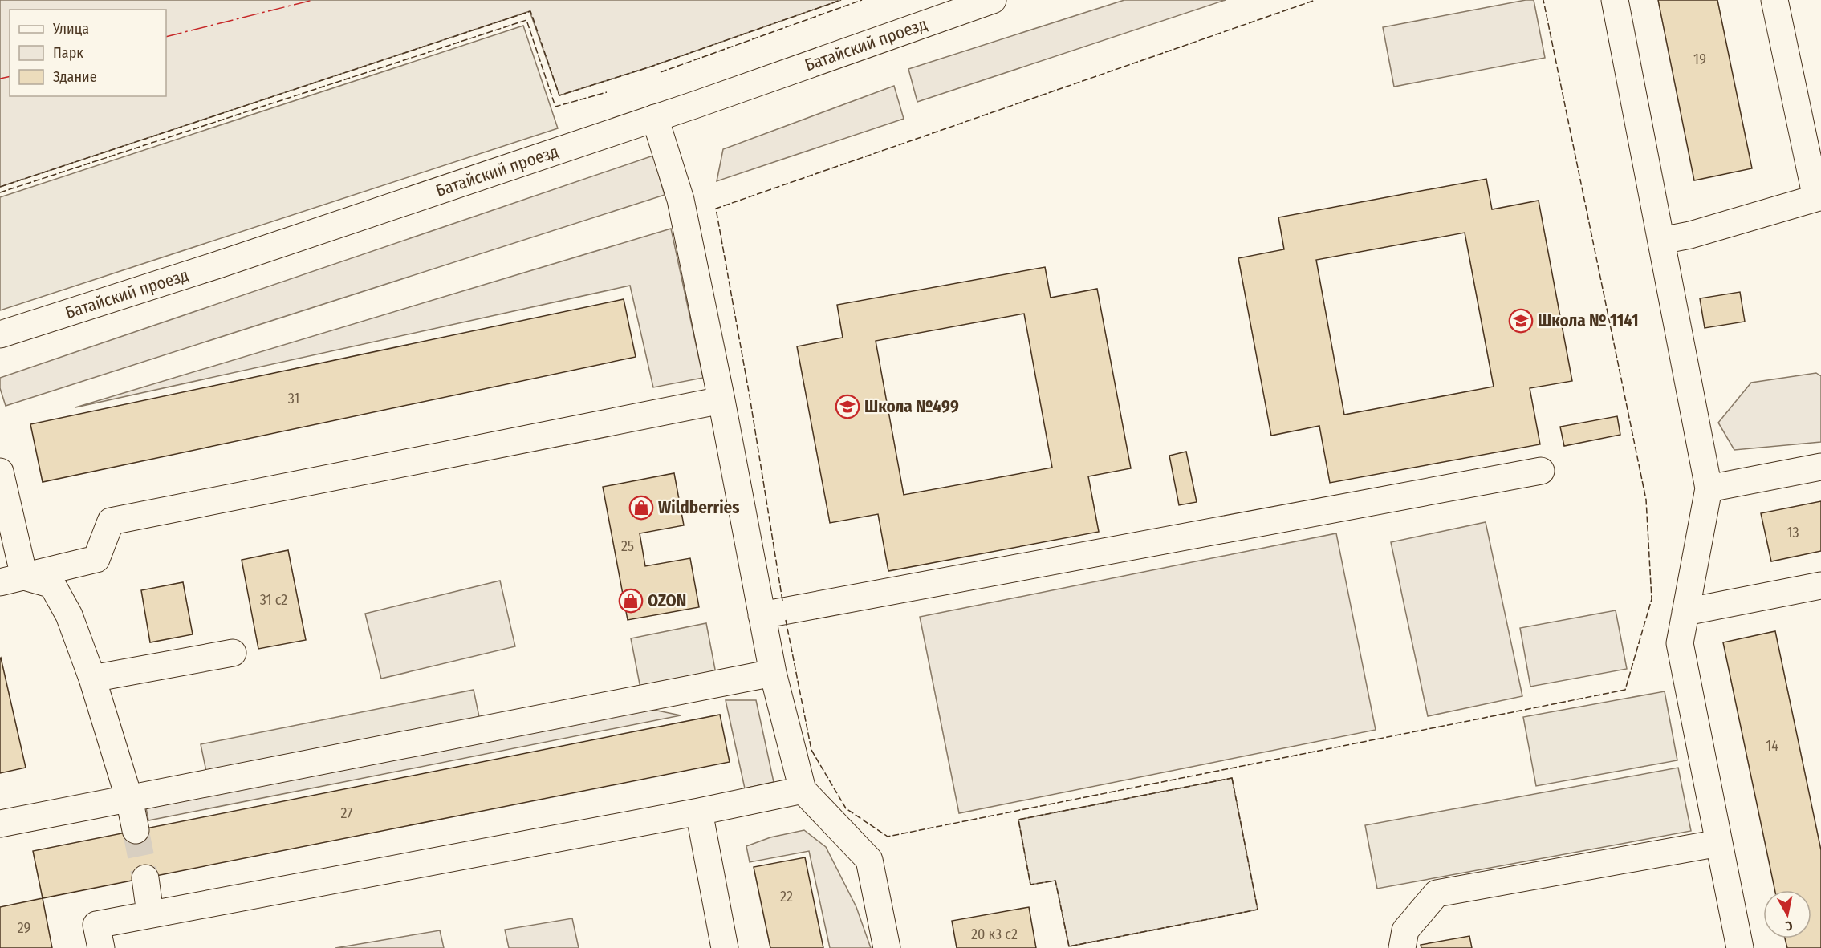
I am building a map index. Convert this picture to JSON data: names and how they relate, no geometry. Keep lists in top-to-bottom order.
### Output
{
  "streets": {
    "main road": ["Батайский проезд"]
  },
  "places": {
    "school or university": ["Школа № 1141", "Школа №499"],
    "shop": ["Wildberries", "OZON"]
  },
  "house_numbers": [
    "19",
    "31",
    "13",
    "25",
    "31 с2",
    "14",
    "27",
    "22",
    "29",
    "20 к3 с2"
  ],
  "legend": ["Улица", "Парк", "Здание"],
  "north": "bottom"
}
